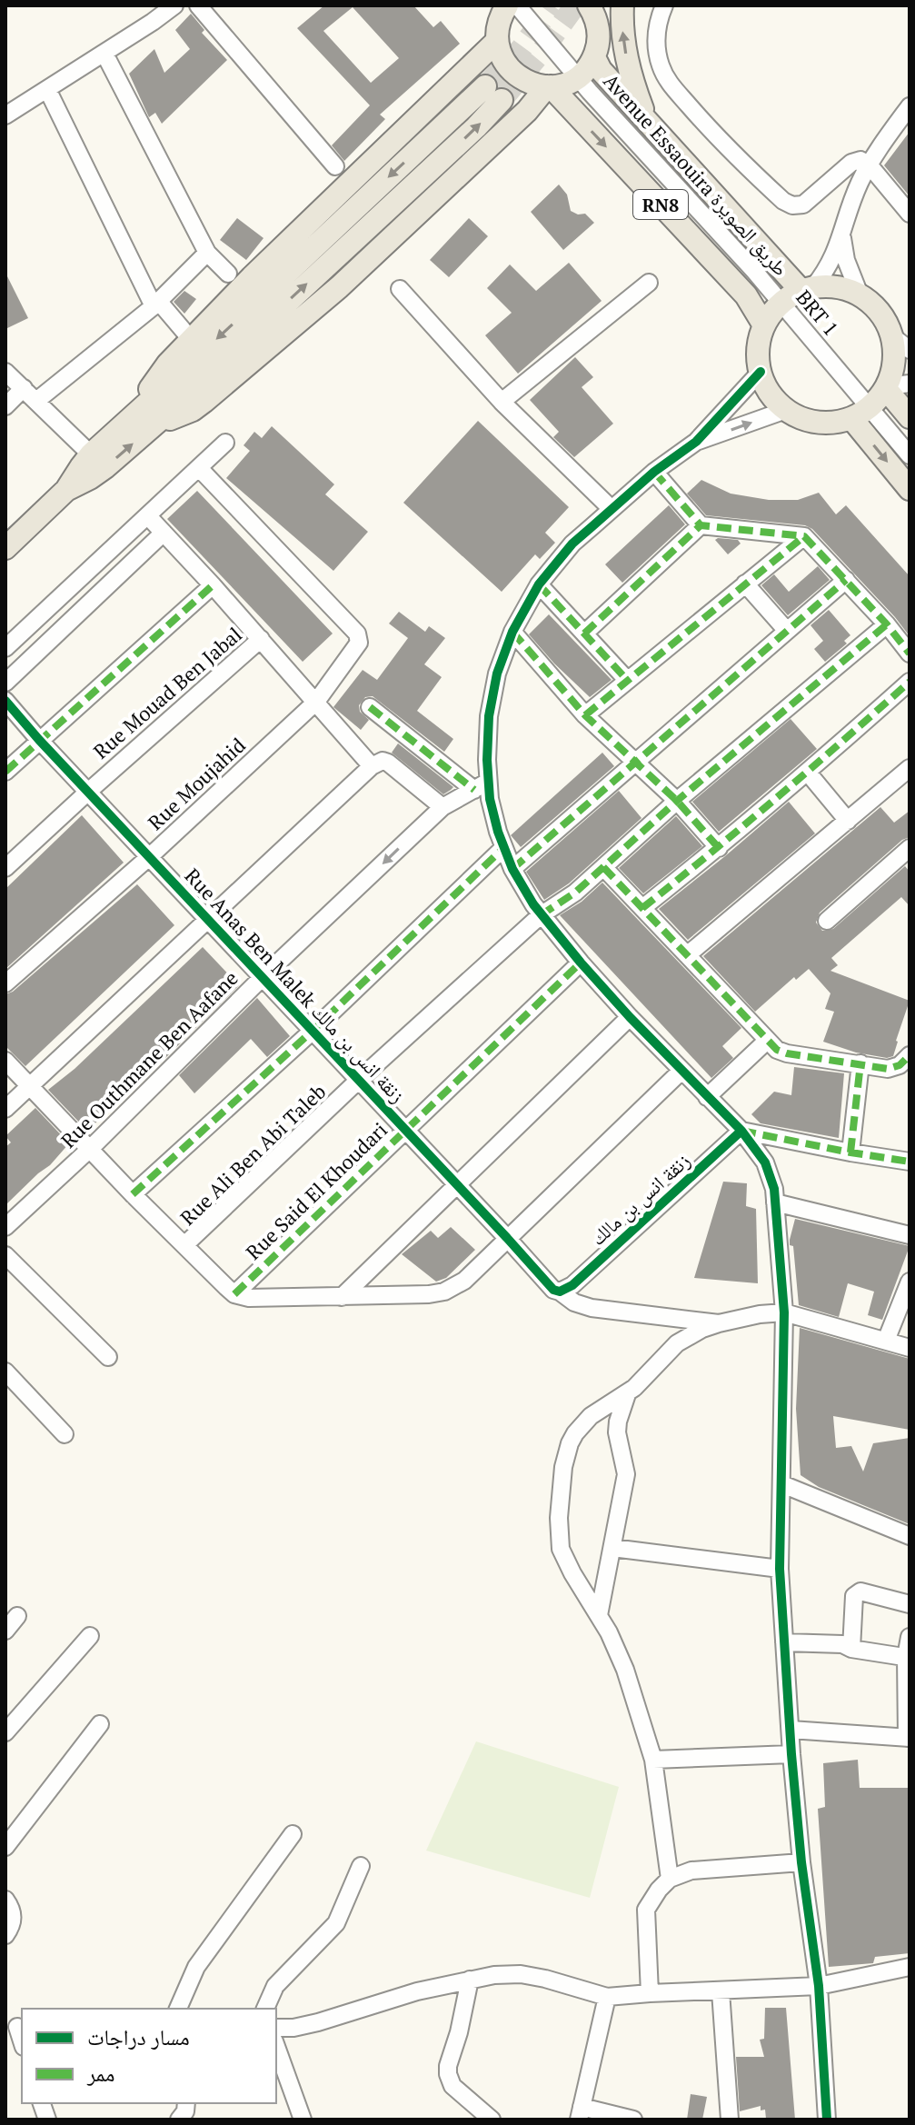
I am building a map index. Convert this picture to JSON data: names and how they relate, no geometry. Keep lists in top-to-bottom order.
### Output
{
  "streets": {
    "main road": ["Avenue Essaouira طريق الصويرة", "RN8"],
    "street": [
      "BRT 1",
      "Rue Mouad Ben Jabal",
      "Rue Moujahid",
      "Rue Anas Ben Malek زنقة انس بن مالك",
      "Rue Outhmane Ben Aafane",
      "Rue Ali Ben Abi Taleb",
      "Rue Said El Khoudari",
      "زنقة انس بن مالك"
    ]
  },
  "crossings": [
    ["Rue Mouad Ben Jabal", "Rue Anas Ben Malek زنقة انس بن مالك"],
    ["Rue Moujahid", "Rue Anas Ben Malek زنقة انس بن مالك"],
    ["Rue Anas Ben Malek زنقة انس بن مالك", "Rue Outhmane Ben Aafane"],
    ["Rue Anas Ben Malek زنقة انس بن مالك", "Rue Ali Ben Abi Taleb"],
    ["Rue Anas Ben Malek زنقة انس بن مالك", "Rue Said El Khoudari"],
    ["Rue Anas Ben Malek زنقة انس بن مالك", "زنقة انس بن مالك"]
  ],
  "legend": ["مسار دراجات", "ممر"]
}
